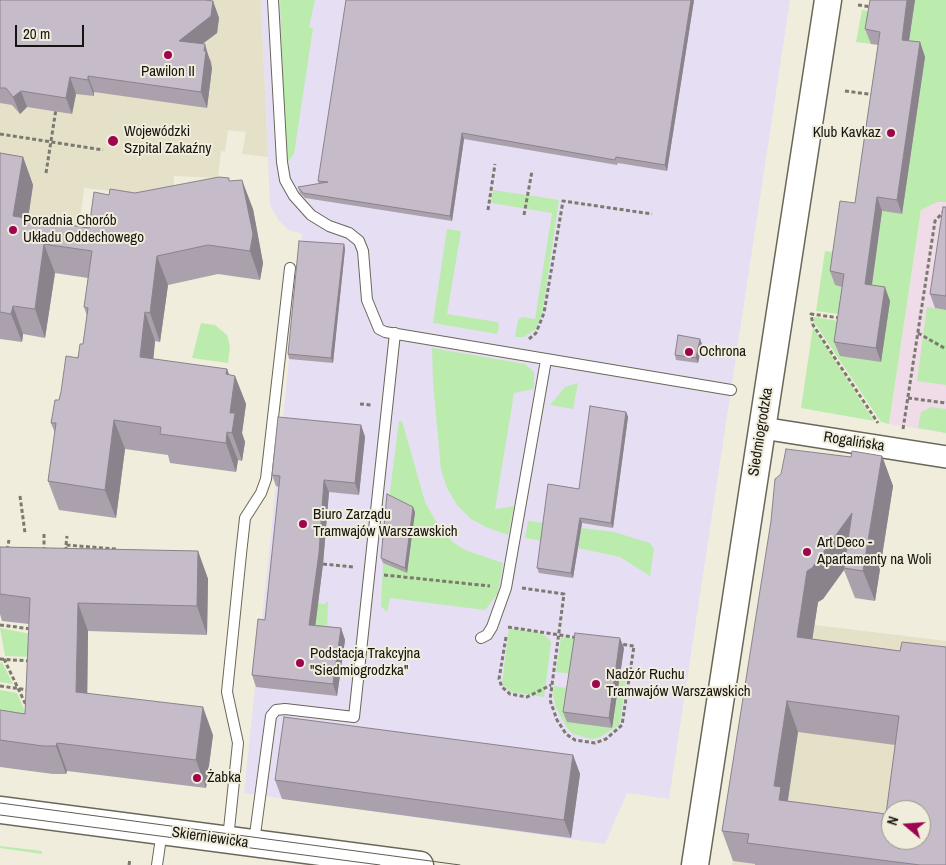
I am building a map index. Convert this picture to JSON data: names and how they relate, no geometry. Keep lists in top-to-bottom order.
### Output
{
  "streets": {
    "street": ["Siedmiogrodzka", "Rogalińska", "Skierniewicka"]
  },
  "crossings": [
    ["Siedmiogrodzka", "Rogalińska"]
  ],
  "places": [
    "Pawilon II",
    "Klub Kavkaz",
    "Wojewódzki Szpital Zakaźny",
    "Poradnia Chorób Układu Oddechowego",
    "Ochrona",
    "Biuro Zarządu Tramwajów Warszawskich",
    "Art Deco - Apartamenty na Woli",
    "Podstacja Trakcyjna \"Siedmiogrodzka\"",
    "Nadzór Ruchu Tramwajów Warszawskich",
    "Żabka"
  ],
  "scale_bar": "20 m",
  "north": "left"
}
